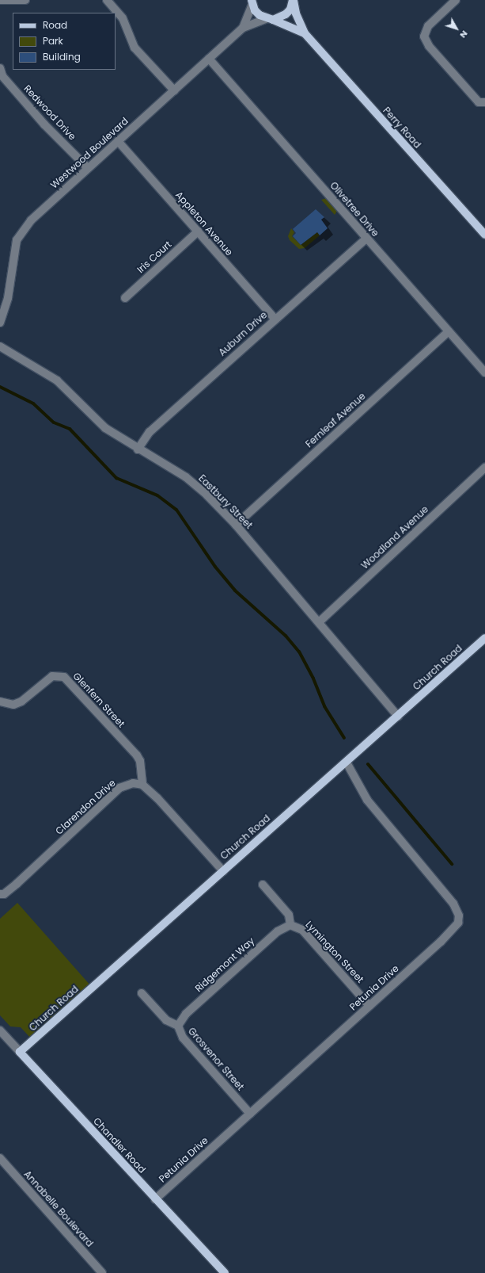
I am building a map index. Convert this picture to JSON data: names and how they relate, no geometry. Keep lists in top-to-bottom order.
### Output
{
  "streets": {
    "main road": ["Perry Road", "Church Road", "Chandler Road"],
    "street": [
      "Redwood Drive",
      "Westwood Boulevard",
      "Olivetree Drive",
      "Appleton Avenue",
      "Iris Court",
      "Auburn Drive",
      "Fernleaf Avenue",
      "Eastbury Street",
      "Woodland Avenue",
      "Glenfern Street",
      "Clarendon Drive",
      "Lymington Street",
      "Ridgemont Way",
      "Petunia Drive",
      "Grosvenor Street",
      "Annabelle Boulevard"
    ]
  },
  "crossings": [
    ["Redwood Drive", "Westwood Boulevard"],
    ["Perry Road", "Westwood Boulevard"],
    ["Westwood Boulevard", "Olivetree Drive"],
    ["Westwood Boulevard", "Appleton Avenue"],
    ["Olivetree Drive", "Auburn Drive"],
    ["Olivetree Drive", "Fernleaf Avenue"],
    ["Appleton Avenue", "Iris Court"],
    ["Appleton Avenue", "Auburn Drive"],
    ["Auburn Drive", "Eastbury Street"],
    ["Fernleaf Avenue", "Eastbury Street"],
    ["Eastbury Street", "Woodland Avenue"],
    ["Eastbury Street", "Church Road"],
    ["Church Road", "Petunia Drive"],
    ["Church Road", "Chandler Road"],
    ["Glenfern Street", "Clarendon Drive"],
    ["Lymington Street", "Ridgemont Way"],
    ["Lymington Street", "Petunia Drive"],
    ["Ridgemont Way", "Grosvenor Street"],
    ["Petunia Drive", "Grosvenor Street"],
    ["Petunia Drive", "Chandler Road"]
  ],
  "legend": ["Road", "Park", "Building"],
  "north": "bottom right"
}
